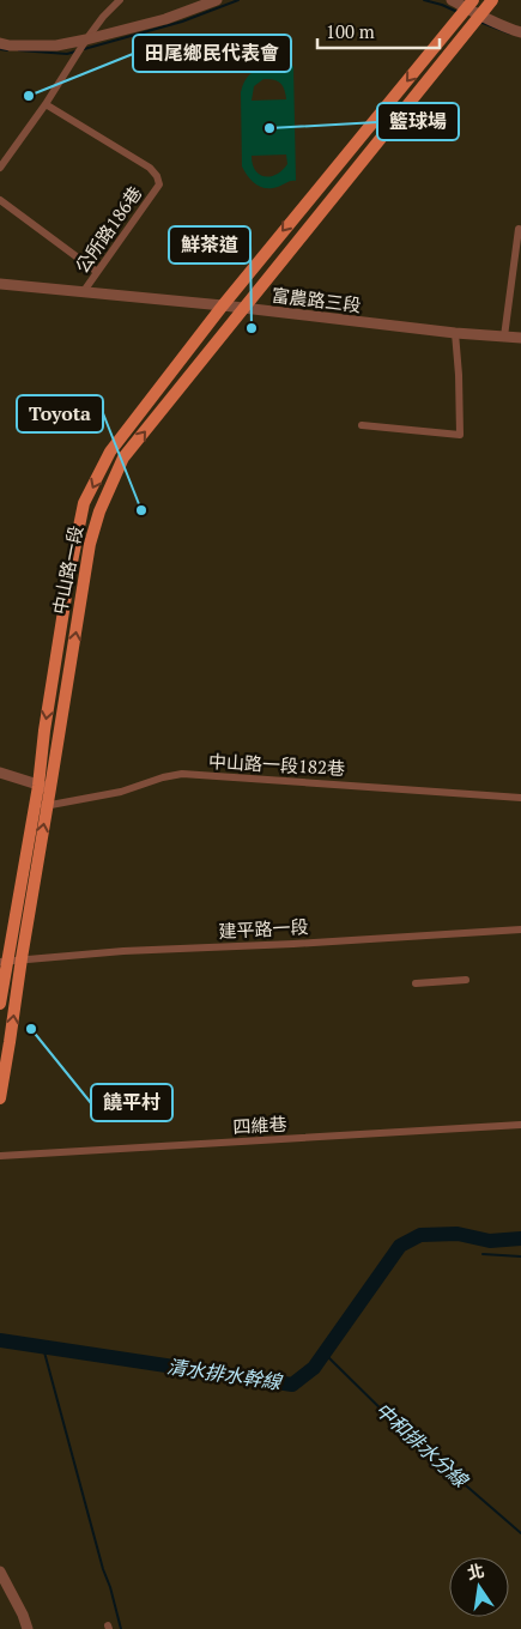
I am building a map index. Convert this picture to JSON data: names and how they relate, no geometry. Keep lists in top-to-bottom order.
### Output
{
  "streets": {
    "main road": ["中山路一段"],
    "street": [
      "公所路186巷",
      "富農路三段",
      "中山路一段182巷",
      "建平路一段",
      "四維巷"
    ]
  },
  "crossings": [
    ["公所路186巷", "富農路三段"],
    ["富農路三段", "中山路一段"],
    ["中山路一段", "中山路一段182巷"],
    ["中山路一段", "建平路一段"]
  ],
  "water": ["清水排水幹線", "中和排水分線"],
  "places": [
    "田尾鄉民代表會",
    "籃球場",
    "鮮茶道",
    "Toyota",
    "饒平村"
  ],
  "scale_bar": "100 m",
  "north": "top"
}
